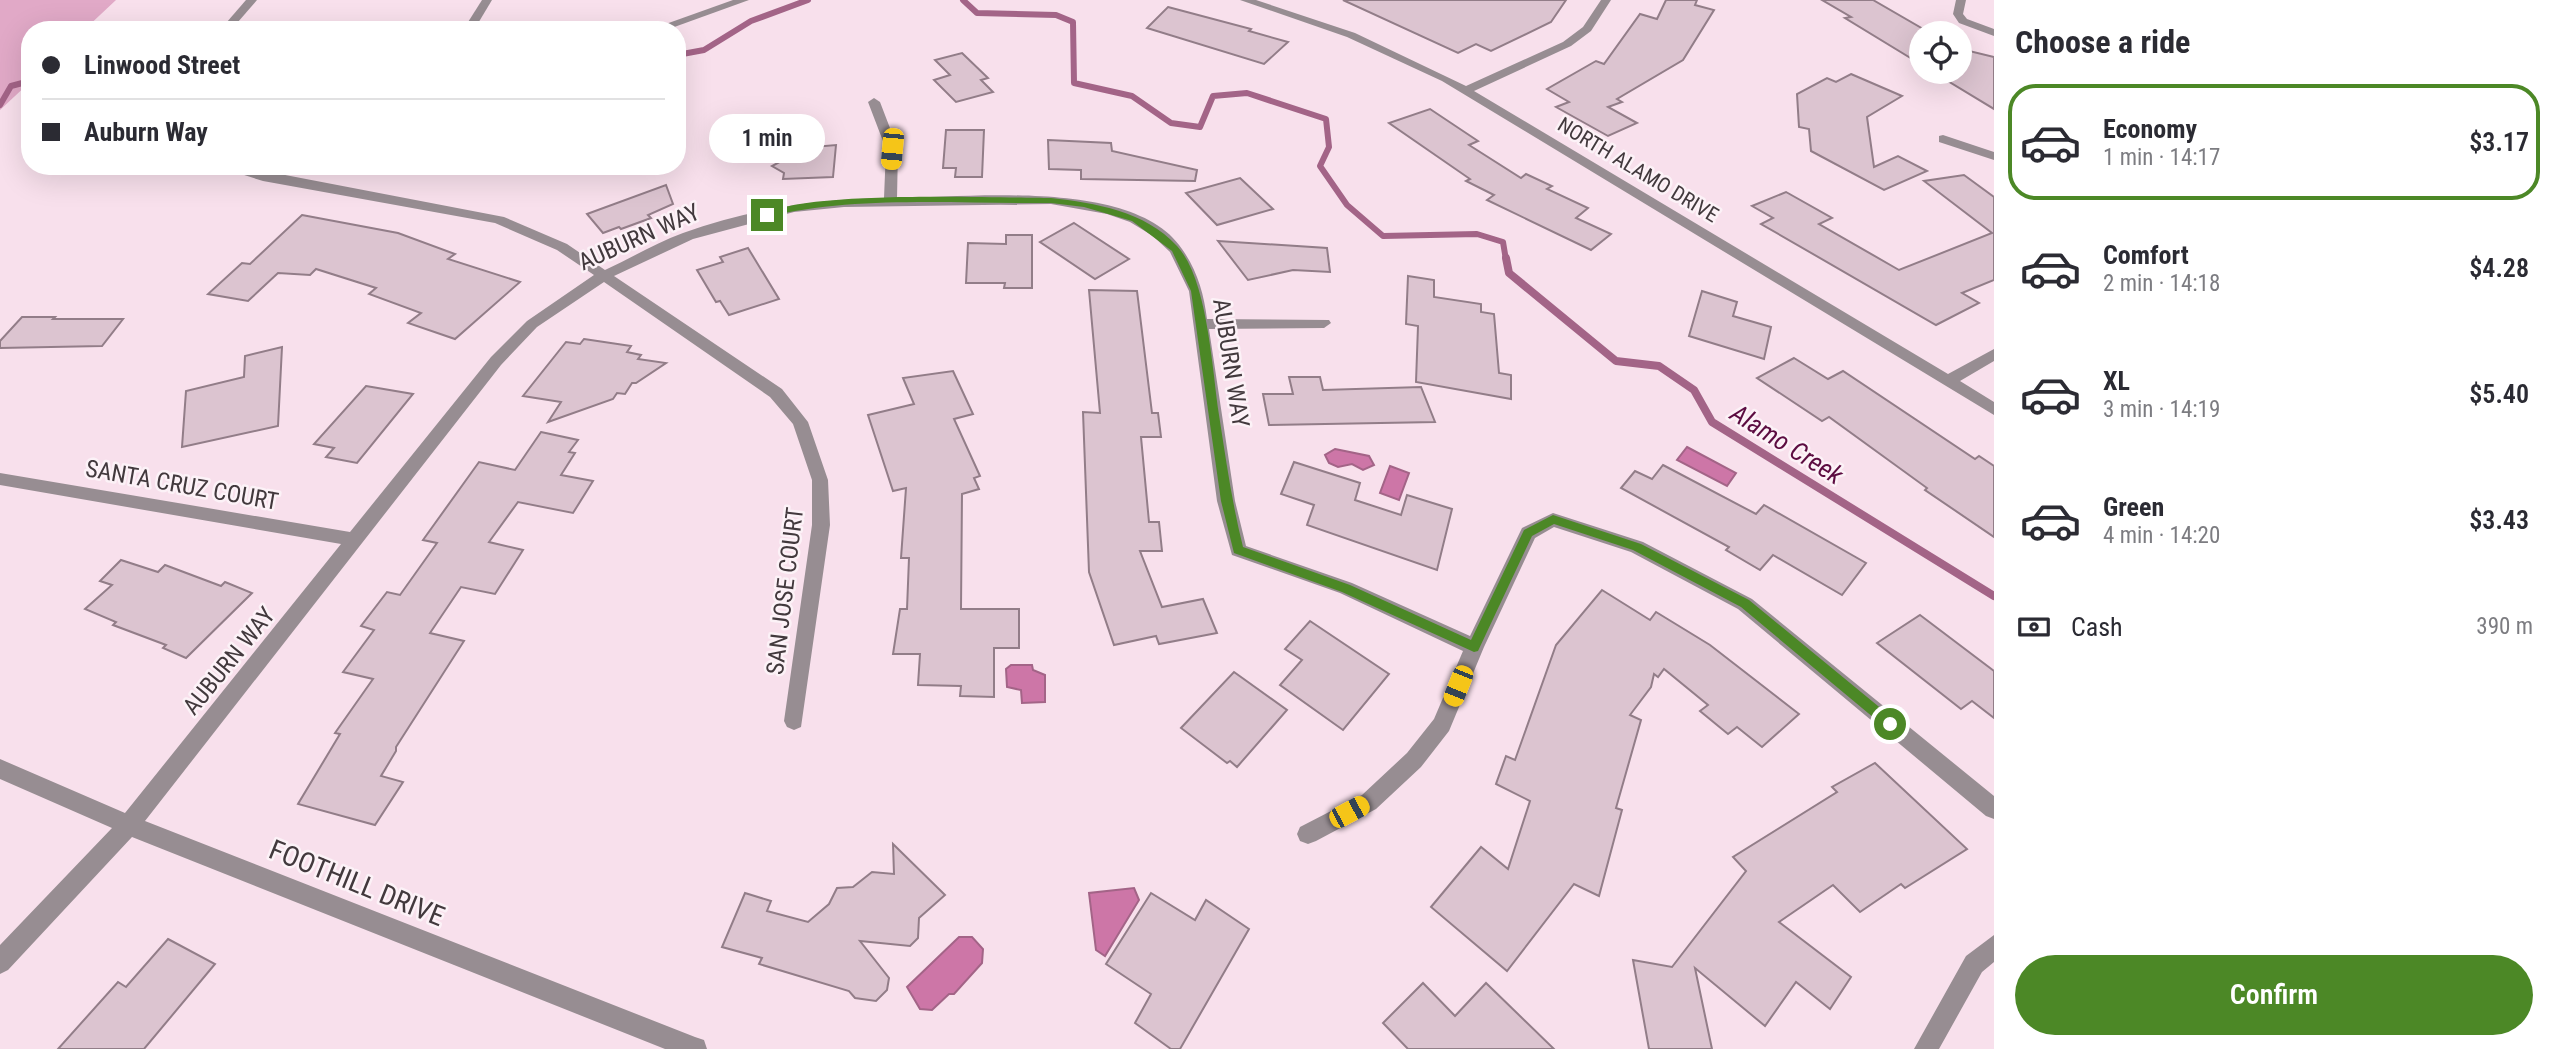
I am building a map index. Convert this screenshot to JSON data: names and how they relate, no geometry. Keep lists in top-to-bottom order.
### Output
{
  "streets": {
    "street": [
      "NORTH ALAMO DRIVE",
      "AUBURN WAY",
      "SANTA CRUZ COURT",
      "SAN JOSE COURT",
      "FOOTHILL DRIVE"
    ]
  },
  "crossings": [
    ["AUBURN WAY", "SANTA CRUZ COURT"],
    ["AUBURN WAY", "SAN JOSE COURT"],
    ["AUBURN WAY", "FOOTHILL DRIVE"]
  ],
  "water": ["Alamo Creek"],
  "page": {
    "heading": "Choose a ride",
    "banner": ["Linwood Street", "Auburn Way"],
    "list": [
      {
        "name": "Economy",
        "note": "1 min · 14:17",
        "value": "$3.17"
      },
      {
        "name": "Comfort",
        "note": "2 min · 14:18",
        "value": "$4.28"
      },
      {
        "name": "XL",
        "note": "3 min · 14:19",
        "value": "$5.40"
      },
      {
        "name": "Green",
        "note": "4 min · 14:20",
        "value": "$3.43"
      }
    ],
    "bubble": "1 min",
    "pay": ["Cash", "390 m"],
    "buttons": "Confirm"
  }
}
